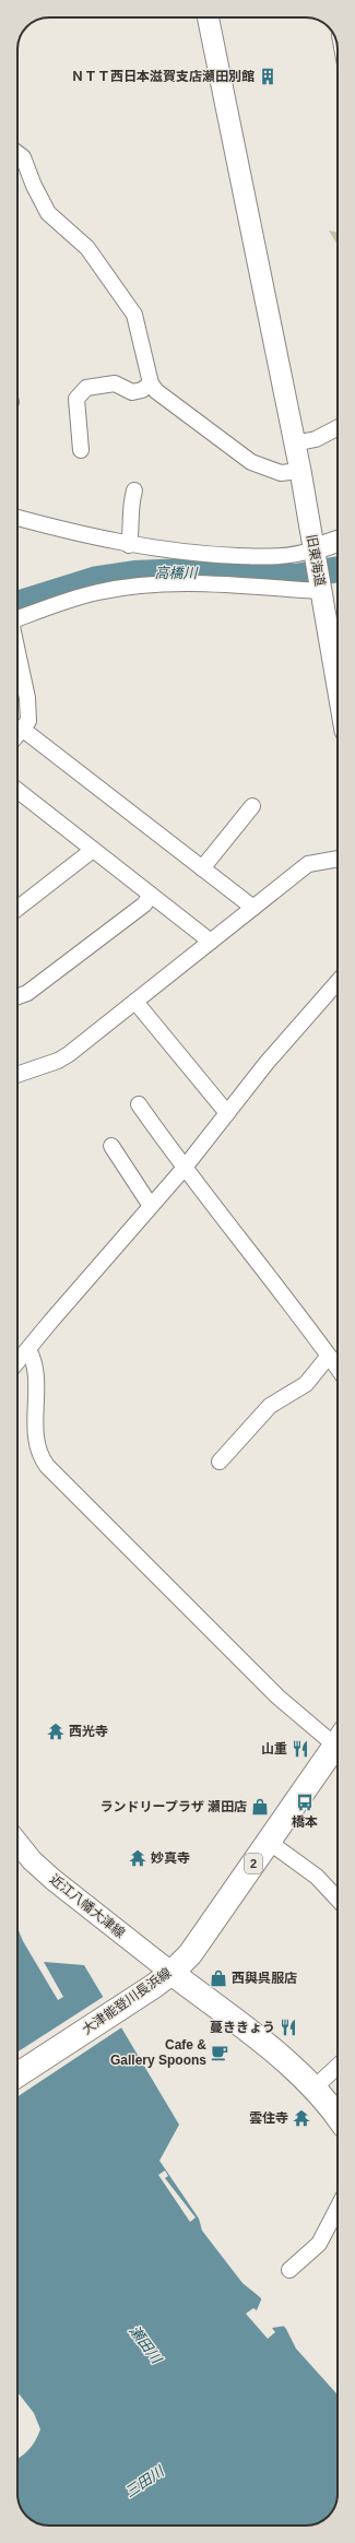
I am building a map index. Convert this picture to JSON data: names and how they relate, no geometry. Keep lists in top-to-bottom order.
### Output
{
  "streets": {
    "main road": ["2", "大津能登川長浜線"],
    "street": ["旧東海道", "近江八幡大津線"]
  },
  "crossings": [
    ["近江八幡大津線", "大津能登川長浜線"]
  ],
  "water": ["高橋川", "瀬田川", "三田川"],
  "places": {
    "building": ["ＮＴＴ西日本滋賀支店瀬田別館"],
    "temple": ["西光寺", "妙真寺", "雲住寺"],
    "restaurant": ["山重", "蔓ききょう"],
    "bus stop": ["橋本"],
    "shop": ["ランドリープラザ 瀬田店", "西與呉服店"],
    "cafe": ["Cafe & Gallery Spoons"]
  }
}
